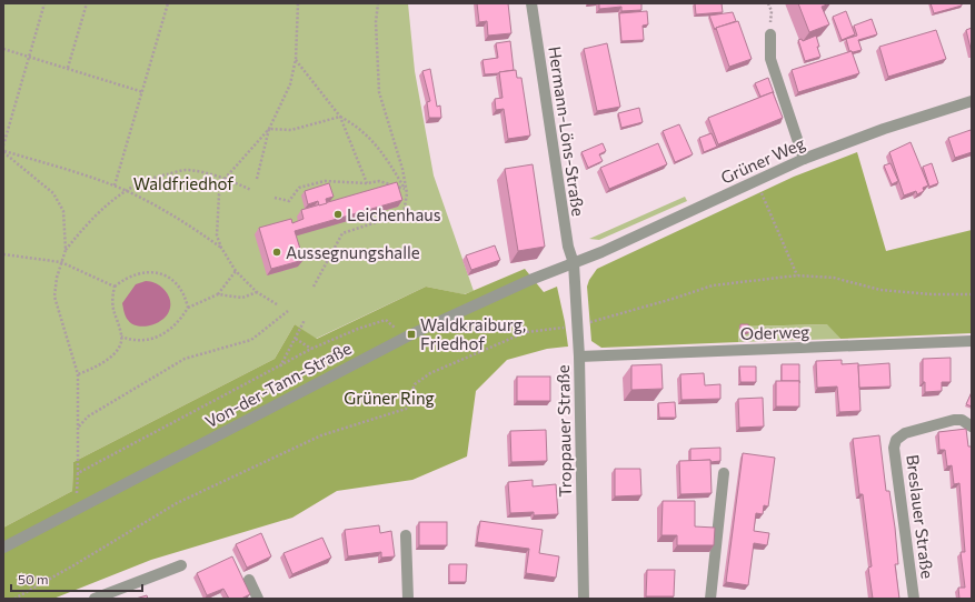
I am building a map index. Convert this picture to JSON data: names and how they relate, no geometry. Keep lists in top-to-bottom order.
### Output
{
  "streets": {
    "street": [
      "Hermann-Löns-Straße",
      "Grüner Weg",
      "Oderweg",
      "Von-der-Tann-Straße",
      "Troppauer Straße",
      "Breslauer Straße"
    ]
  },
  "crossings": [
    ["Hermann-Löns-Straße", "Grüner Weg"],
    ["Hermann-Löns-Straße", "Von-der-Tann-Straße"],
    ["Hermann-Löns-Straße", "Troppauer Straße"],
    ["Grüner Weg", "Von-der-Tann-Straße"],
    ["Grüner Weg", "Troppauer Straße"],
    ["Oderweg", "Troppauer Straße"],
    ["Von-der-Tann-Straße", "Troppauer Straße"]
  ],
  "parks": ["Waldfriedhof", "Grüner Ring"],
  "places": {
    "other": ["Leichenhaus", "Aussegnungshalle"],
    "transit": ["Waldkraiburg, Friedhof"]
  },
  "scale_bar": "50 m"
}
